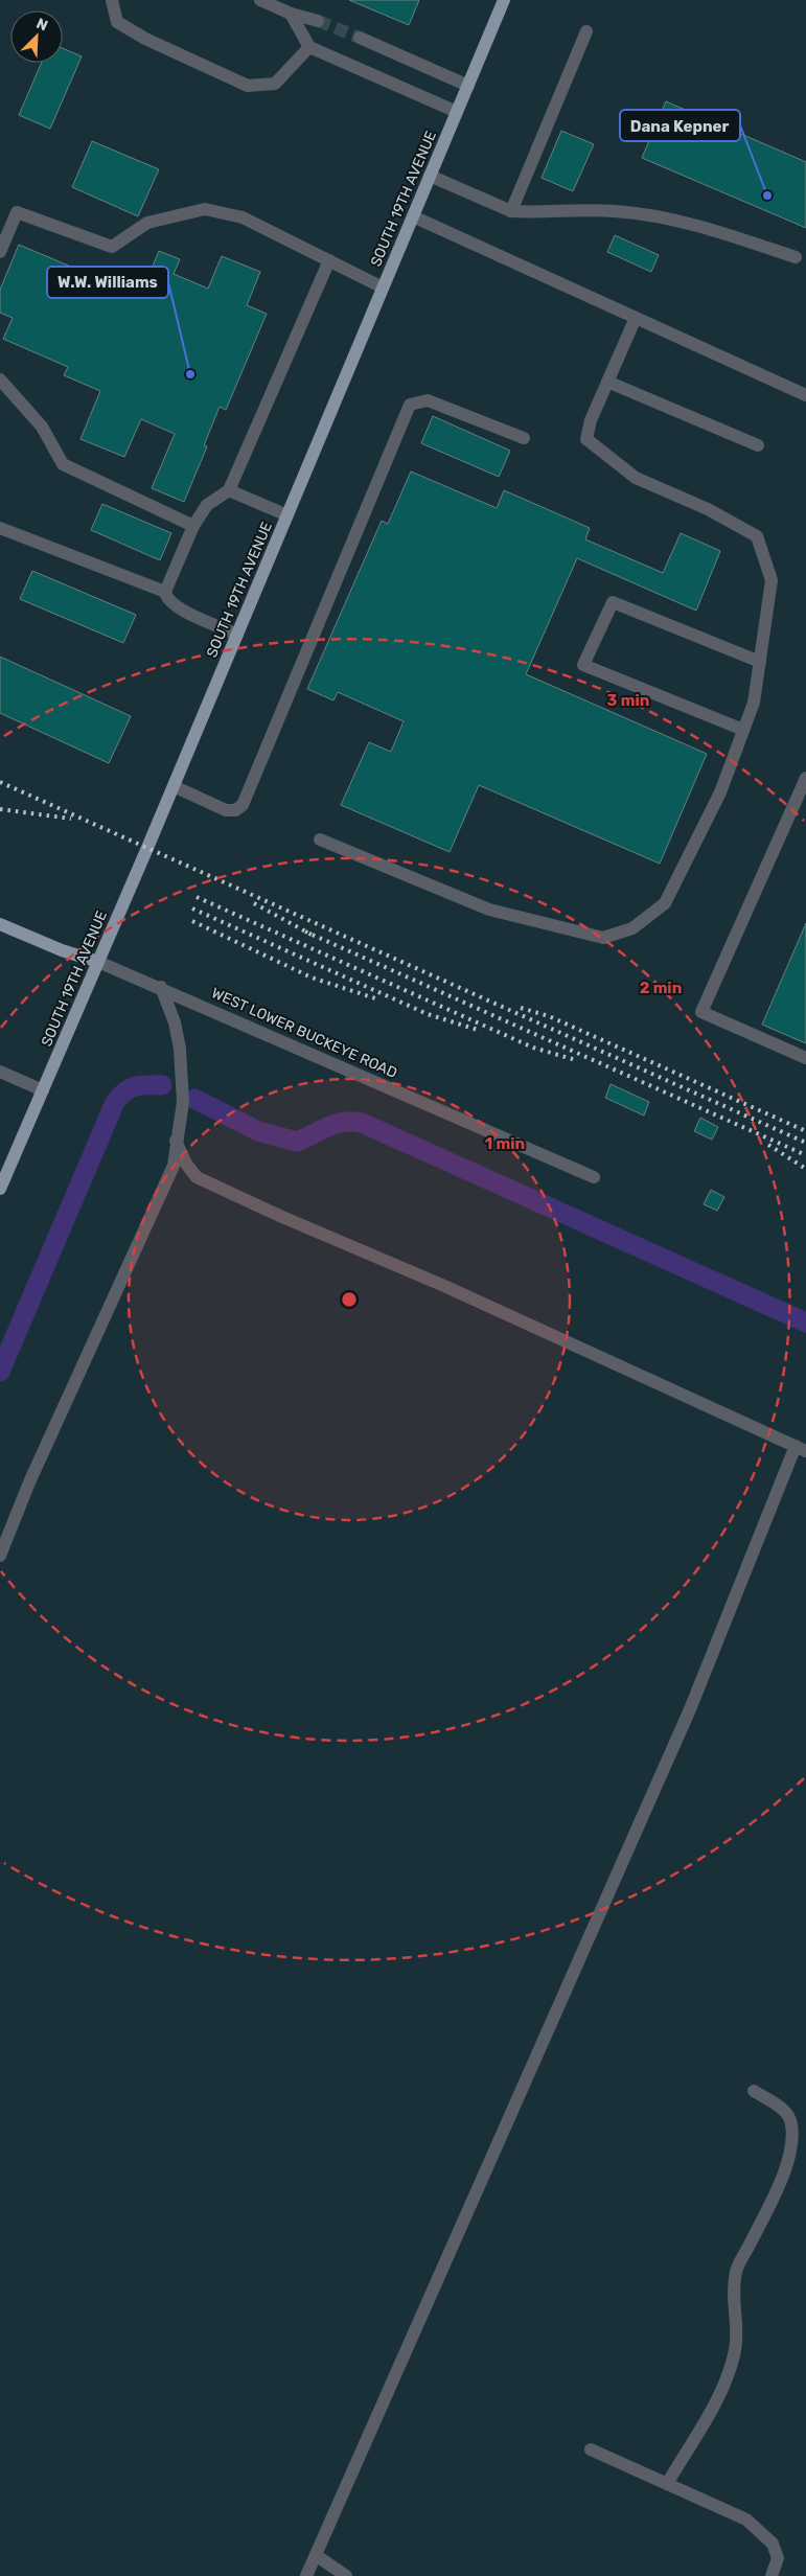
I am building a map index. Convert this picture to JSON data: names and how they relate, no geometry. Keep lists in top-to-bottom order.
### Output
{
  "streets": {
    "main road": ["SOUTH 19TH AVENUE", "WEST LOWER BUCKEYE ROAD"]
  },
  "crossings": [
    ["SOUTH 19TH AVENUE", "WEST LOWER BUCKEYE ROAD"]
  ],
  "places": ["Dana Kepner", "W.W. Williams"],
  "north": "top right",
  "rings": ["3 min", "2 min", "1 min"]
}
